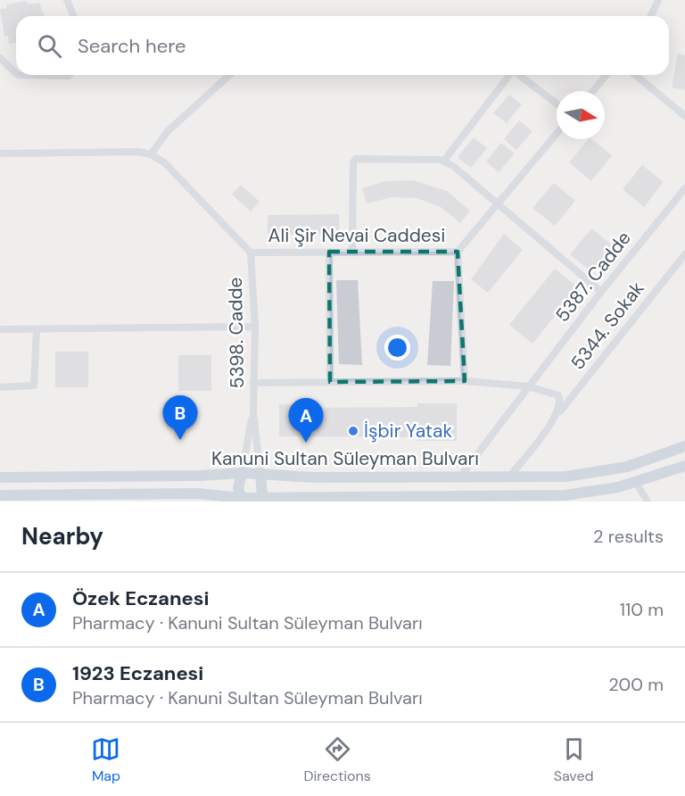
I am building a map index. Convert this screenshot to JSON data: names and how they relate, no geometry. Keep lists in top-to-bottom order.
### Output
{
  "streets": {
    "main road": ["Kanuni Sultan Süleyman Bulvarı"],
    "street": [
      "Ali Şir Nevai Caddesi",
      "5387. Cadde",
      "5344. Sokak",
      "5398. Cadde"
    ]
  },
  "crossings": [
    ["Ali Şir Nevai Caddesi", "5398. Cadde"],
    ["5387. Cadde", "Kanuni Sultan Süleyman Bulvarı"],
    ["5344. Sokak", "Kanuni Sultan Süleyman Bulvarı"],
    ["5398. Cadde", "Kanuni Sultan Süleyman Bulvarı"]
  ],
  "places": ["İşbir Yatak"],
  "north": "right",
  "page": {
    "search": "Search here",
    "pins": ["B", "A"],
    "heading": ["Nearby", "2 results"],
    "list": [
      {
        "mark": "A",
        "name": "Özek Eczanesi",
        "note": "Pharmacy · Kanuni Sultan Süleyman Bulvarı",
        "value": "110 m"
      },
      {
        "mark": "B",
        "name": "1923 Eczanesi",
        "note": "Pharmacy · Kanuni Sultan Süleyman Bulvarı",
        "value": "200 m"
      }
    ],
    "nav": ["Map", "Directions", "Saved"]
  }
}
